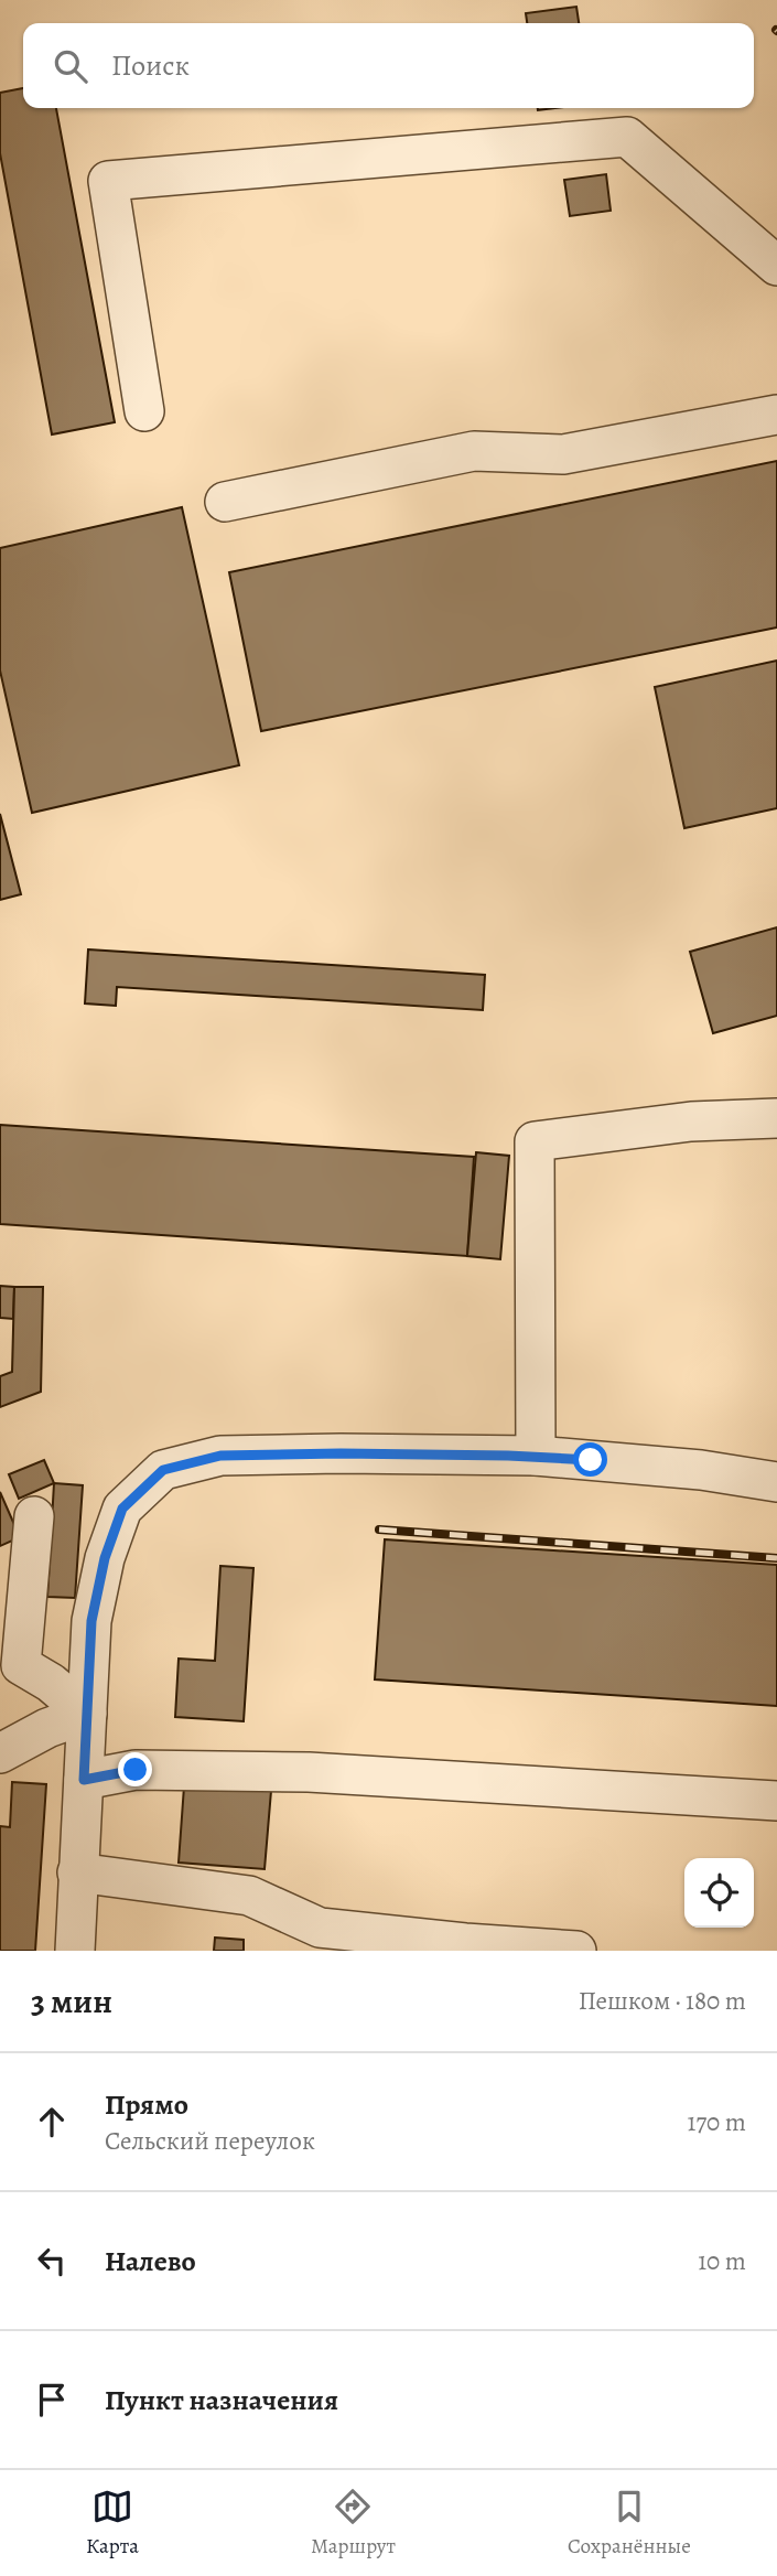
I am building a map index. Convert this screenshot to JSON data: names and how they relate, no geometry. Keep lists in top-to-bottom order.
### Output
{
  "page": {
    "search": "Поиск",
    "heading": ["3 мин", "Пешком · 180 m"],
    "list": [
      ["Прямо", "Сельский переулок", "170 m"],
      ["Налево", "10 m"],
      "Пункт назначения"
    ],
    "nav": ["Карта", "Маршрут", "Сохранённые"]
  }
}
